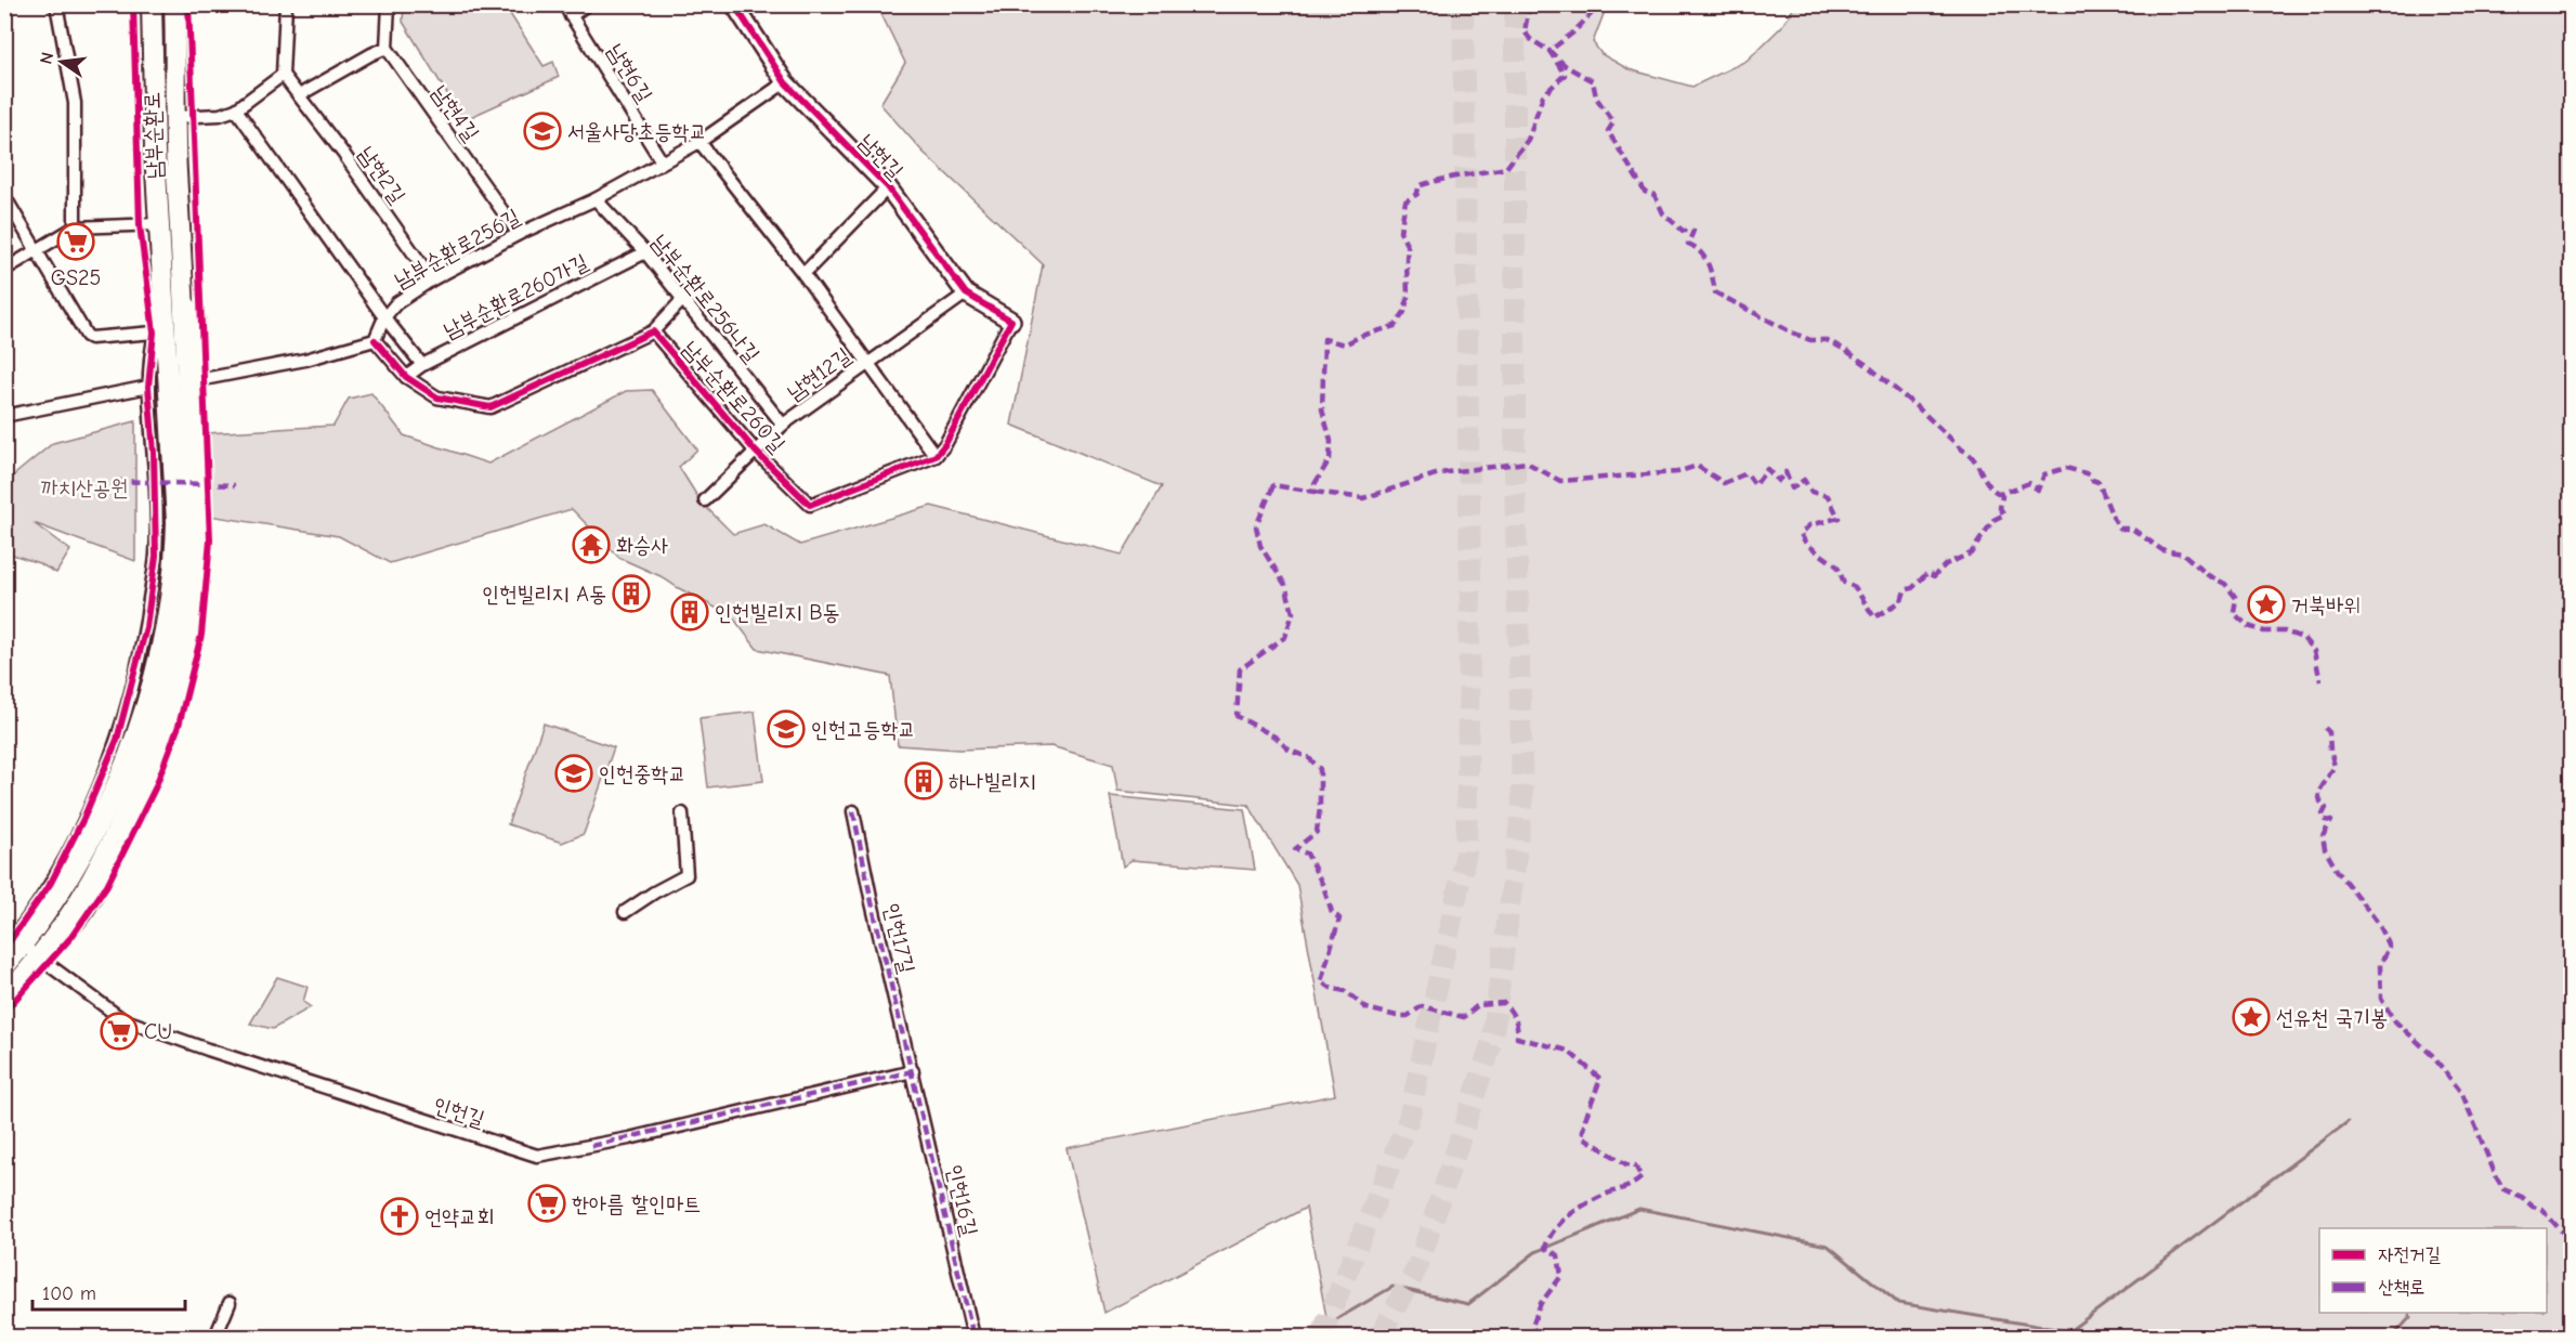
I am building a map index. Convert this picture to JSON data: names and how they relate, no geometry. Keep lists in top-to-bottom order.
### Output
{
  "streets": {
    "main road": ["남부순환로"],
    "street": [
      "남현6길",
      "남현4길",
      "남현길",
      "남현2길",
      "남부순환로256길",
      "남부순환로260가길",
      "남부순환로256나길",
      "남현12길",
      "남부순환로260길",
      "인헌17길",
      "인헌길",
      "인헌16길"
    ]
  },
  "crossings": [
    ["남현6길", "남부순환로256길"],
    ["남현4길", "남부순환로256길"],
    ["남부순환로", "인헌길"],
    ["남현길", "남부순환로256길"],
    ["남현길", "남현12길"],
    ["남현2길", "남부순환로256길"],
    ["남부순환로256길", "남부순환로256나길"],
    ["남부순환로260가길", "남부순환로256나길"],
    ["남부순환로256나길", "남현12길"],
    ["남현12길", "남부순환로260길"],
    ["인헌17길", "인헌길"],
    ["인헌17길", "인헌16길"],
    ["인헌길", "인헌16길"]
  ],
  "parks": ["까치산공원"],
  "places": {
    "school or university": ["서울사당초등학교", "인헌고등학교", "인헌중학교"],
    "supermarket": ["GS25", "CU", "한아름 할인마트"],
    "temple": ["화승사"],
    "building": ["인헌빌리지 A동", "인헌빌리지 B동", "하나빌리지"],
    "place": ["거북바위", "선유천 국기봉"],
    "church": ["언약교회"]
  },
  "legend": ["자전거길", "산책로"],
  "scale_bar": "100 m",
  "north": "left"
}
